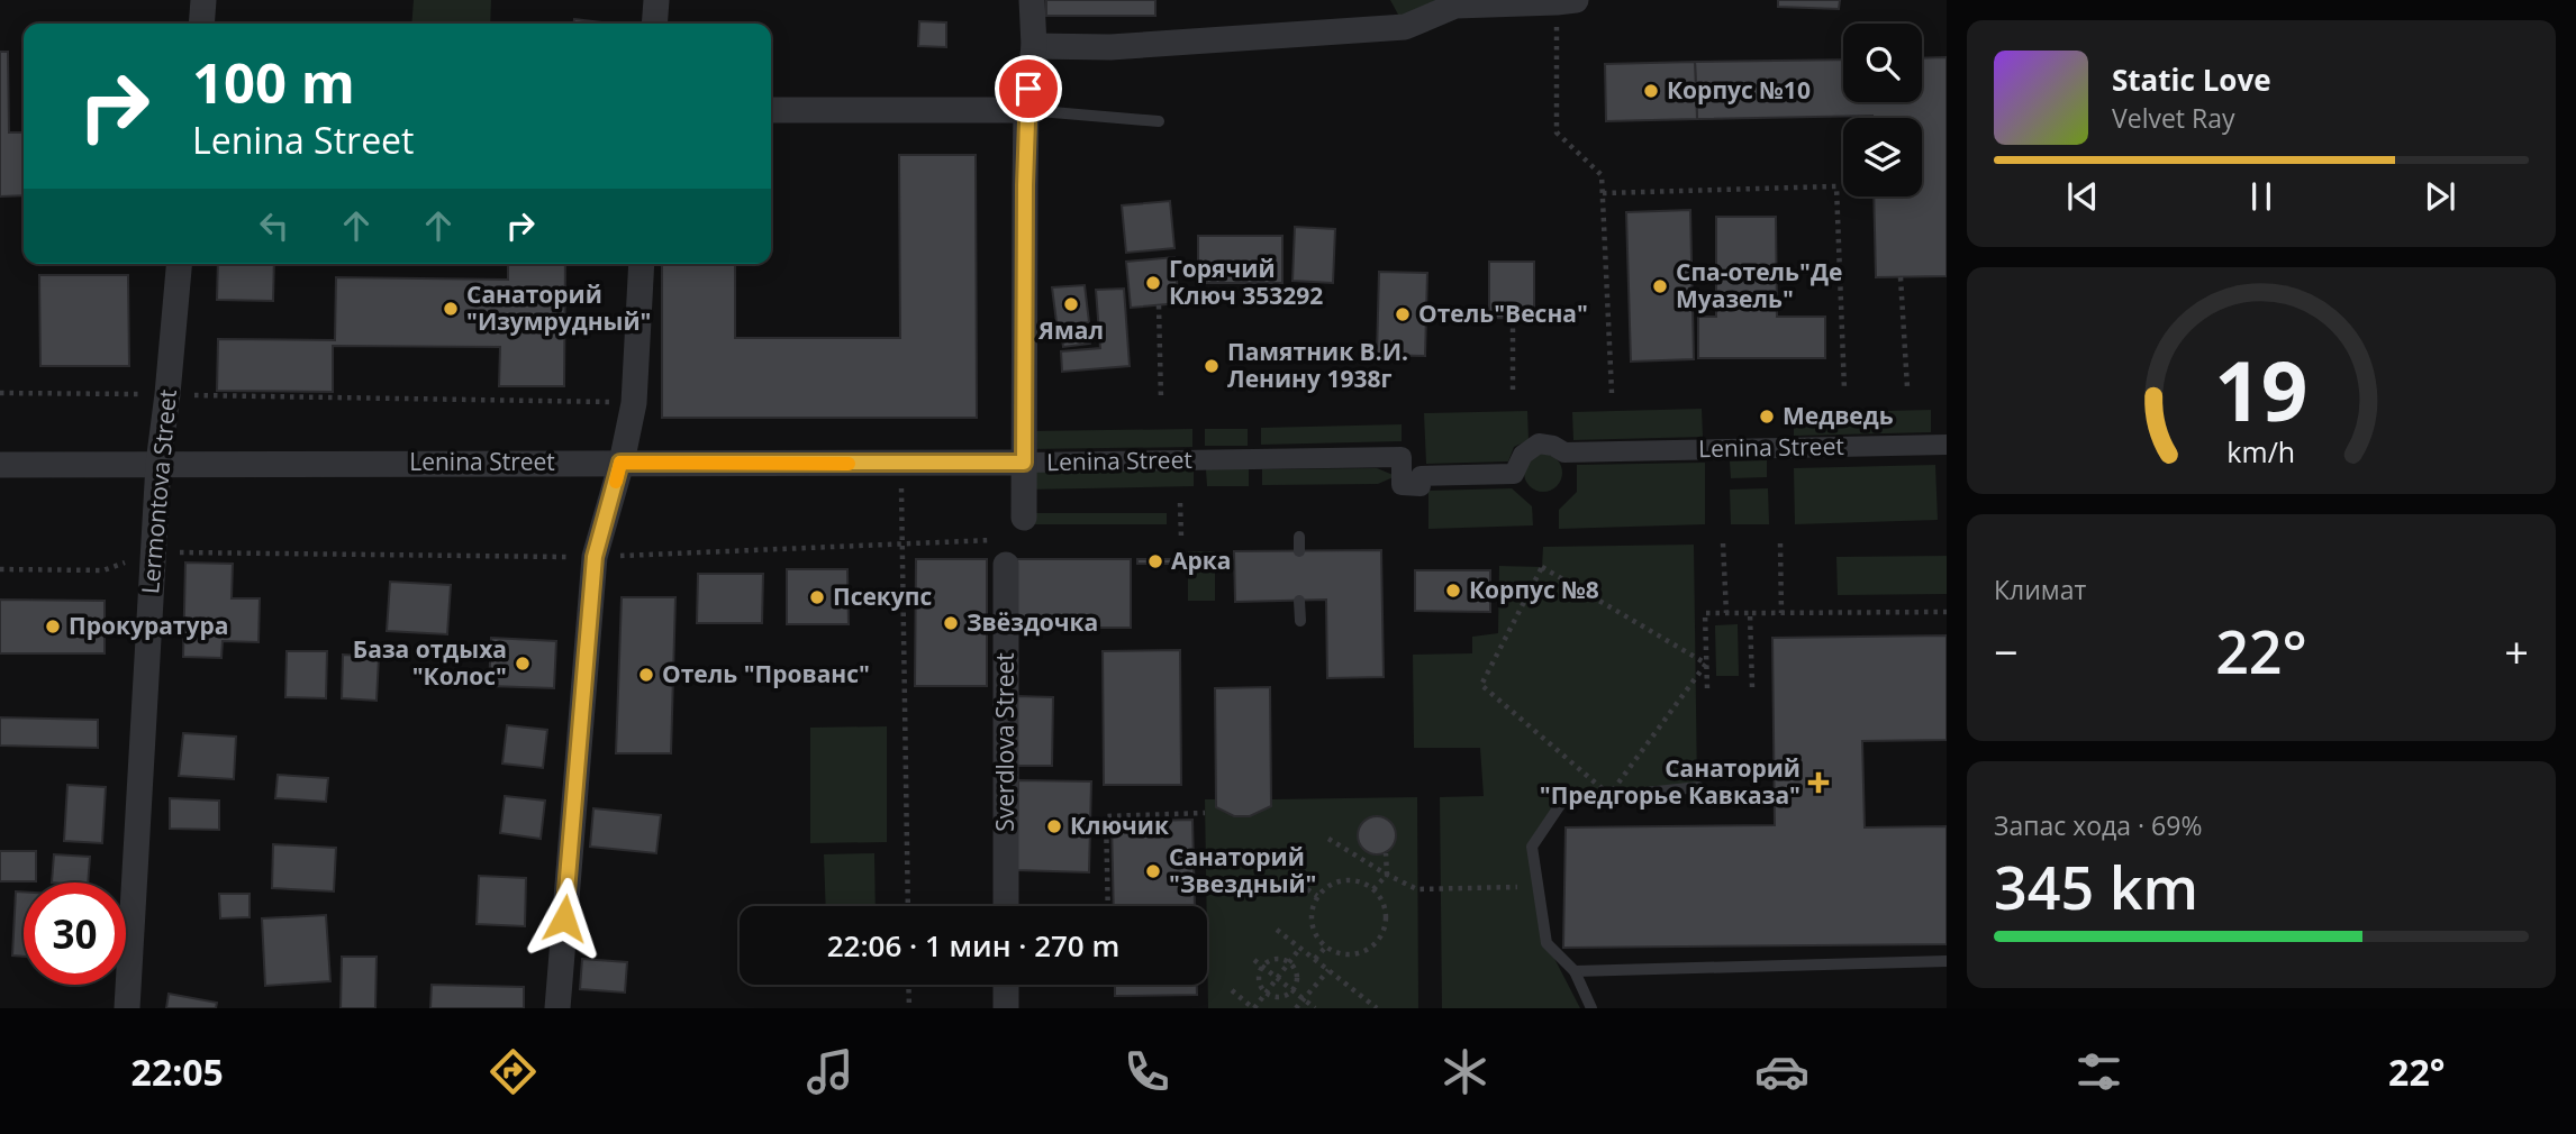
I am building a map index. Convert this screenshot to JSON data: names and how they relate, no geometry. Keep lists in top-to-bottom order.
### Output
{
  "streets": {
    "street": ["Lenina Street", "Lermontova Street", "Sverdlova Street"]
  },
  "crossings": [
    ["Lenina Street", "Lermontova Street"]
  ],
  "places": {
    "other": [
      "Корпус №10",
      "Горячий Ключ 353292",
      "Спа-отель\"Де Муазель\"",
      "Ямал",
      "Санаторий \"Изумрудный\"",
      "Отель\"Весна\"",
      "Памятник В.И. Ленину 1938г",
      "Медведь",
      "Арка",
      "Корпус №8",
      "Псекупс",
      "Звёздочка",
      "Прокуратура",
      "База отдыха \"Колос\"",
      "Отель \"Прованс\"",
      "Ключик",
      "Санаторий \"Звездный\""
    ],
    "health": ["Санаторий \"Предгорье Кавказа\""]
  },
  "page": {
    "turn": ["100 m", "Lenina Street"],
    "song": ["Static Love", "Velvet Ray"],
    "tile": [
      "Климат",
      ["Запас хода · 69%", "345 km"]
    ],
    "heat": ["−", "22°", "+"],
    "limit": "30",
    "trip": "22:06 · 1 мин · 270 m",
    "tabs": ["22:05", "22°"],
    "gauge": ["19", "km/h"]
  }
}
